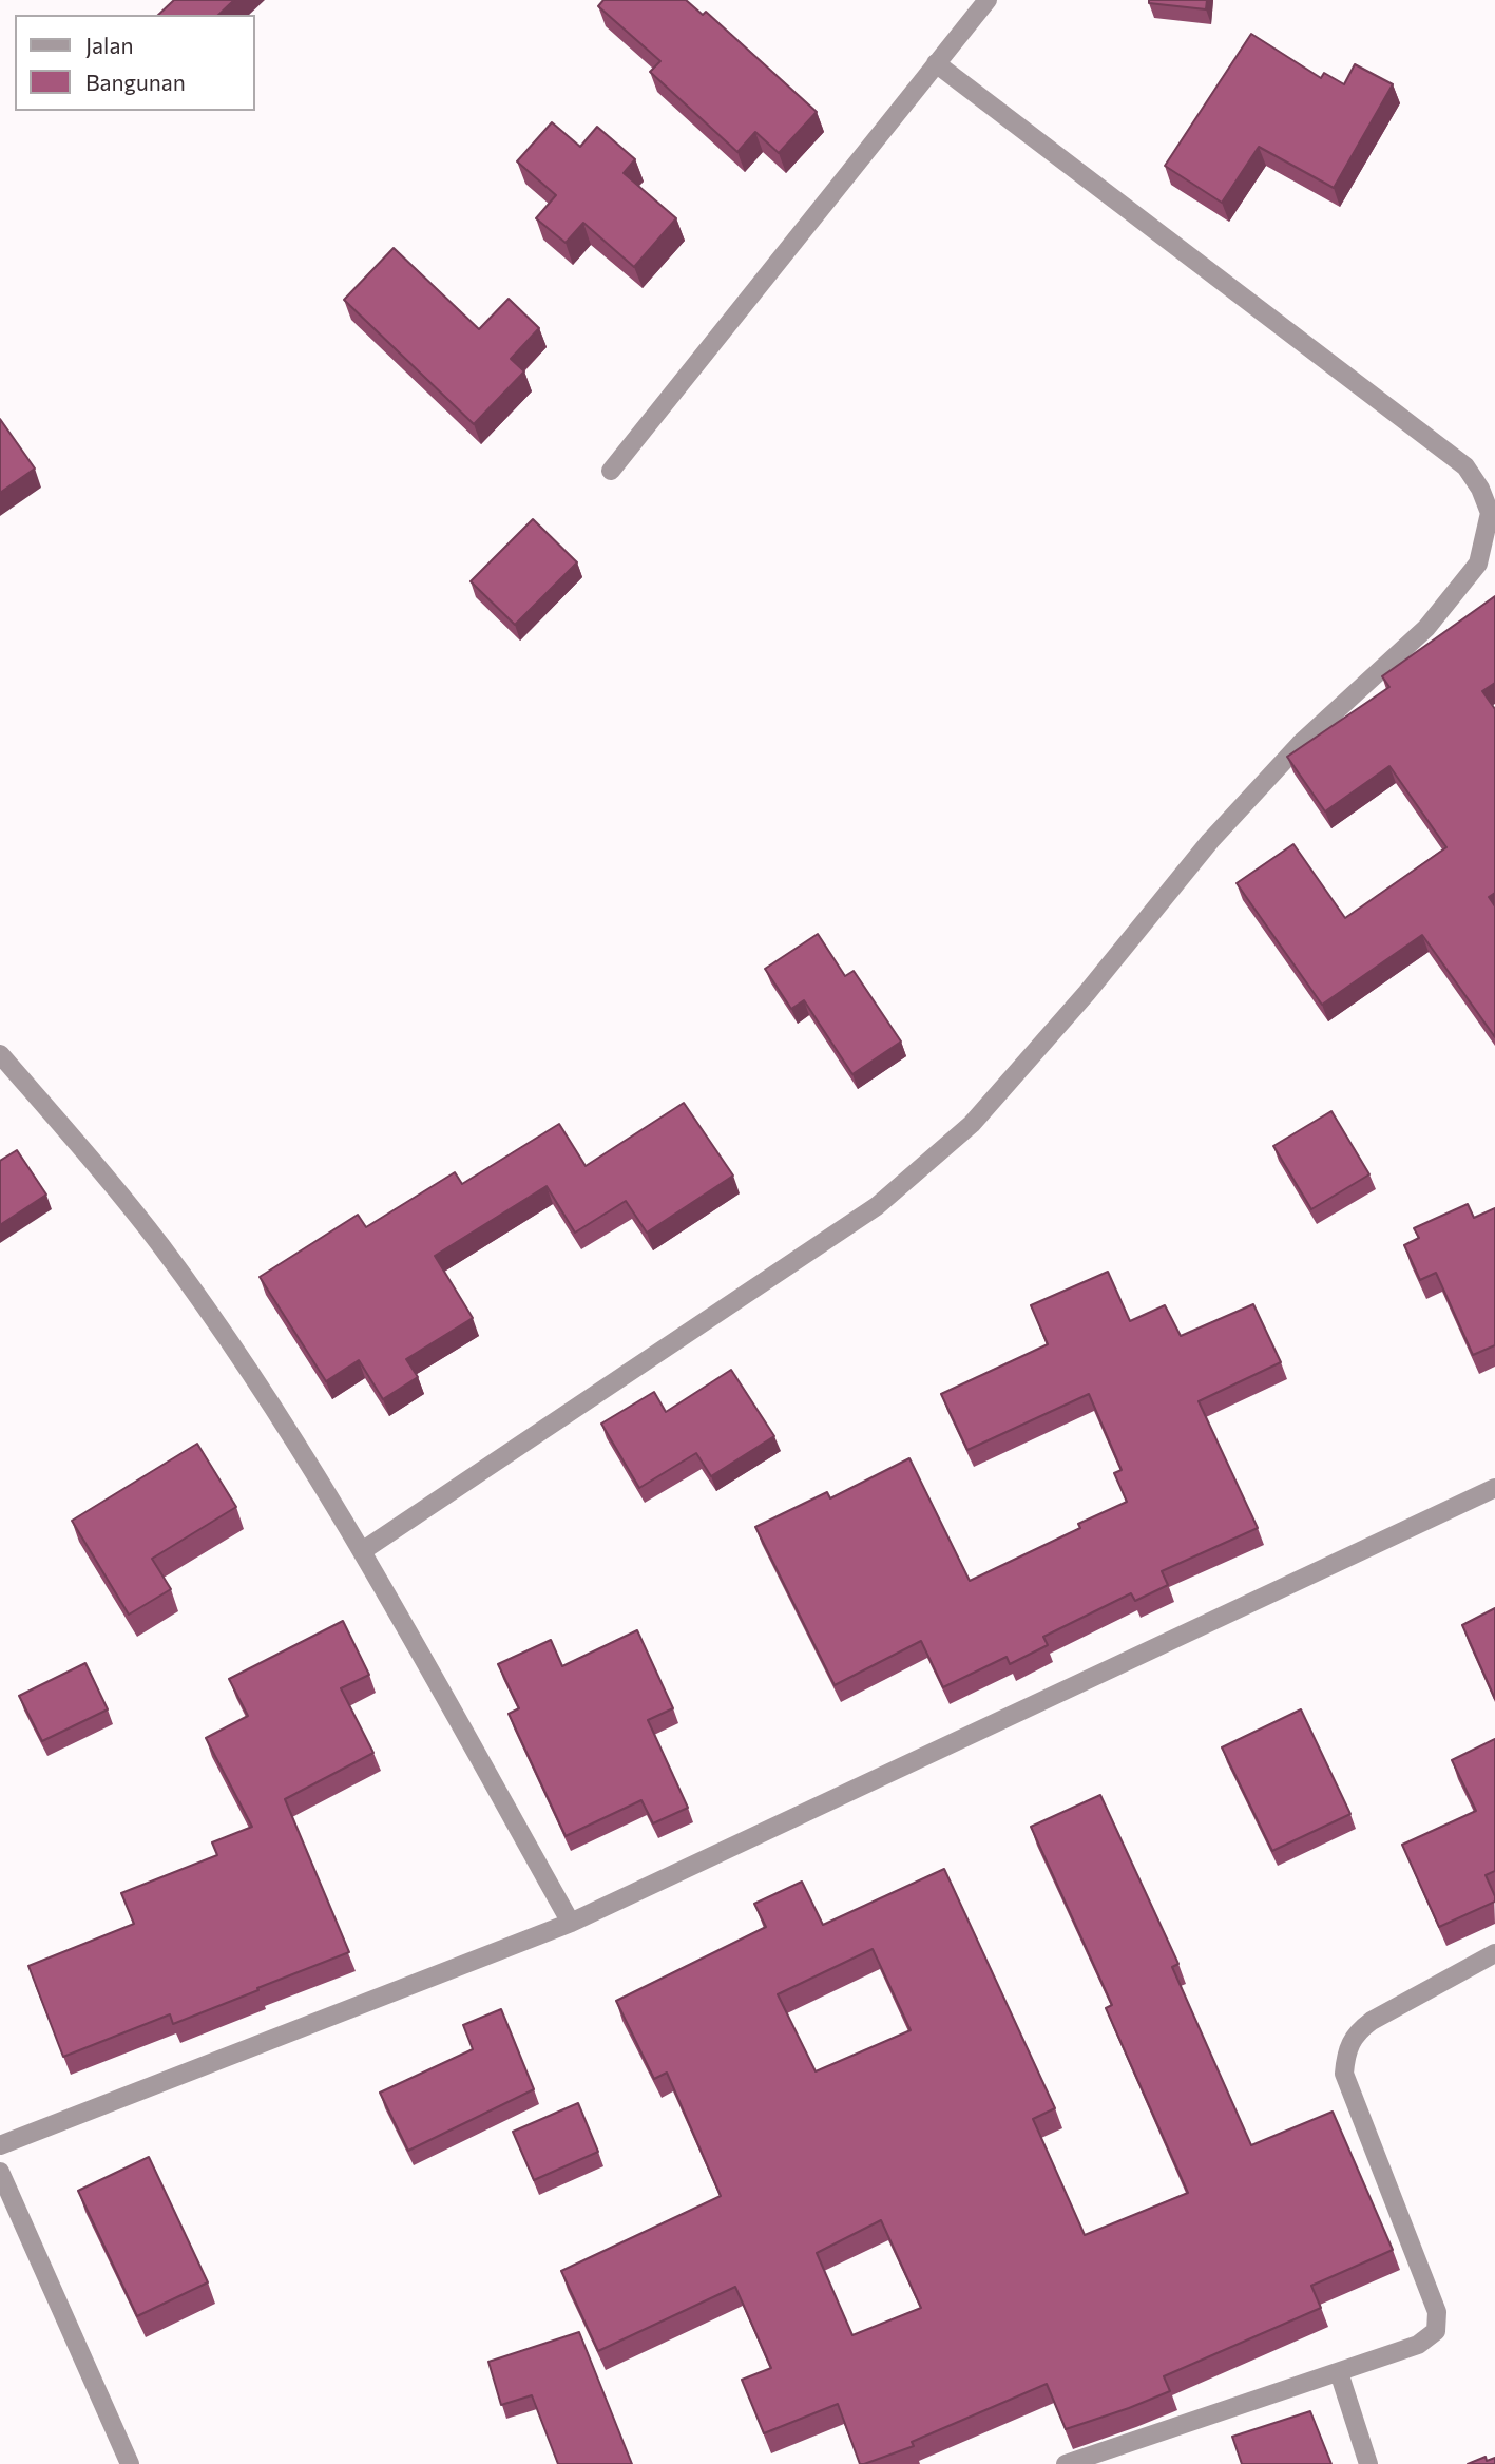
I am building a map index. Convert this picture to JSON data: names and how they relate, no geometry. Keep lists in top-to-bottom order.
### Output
{
  "legend": ["Jalan", "Bangunan"]
}
